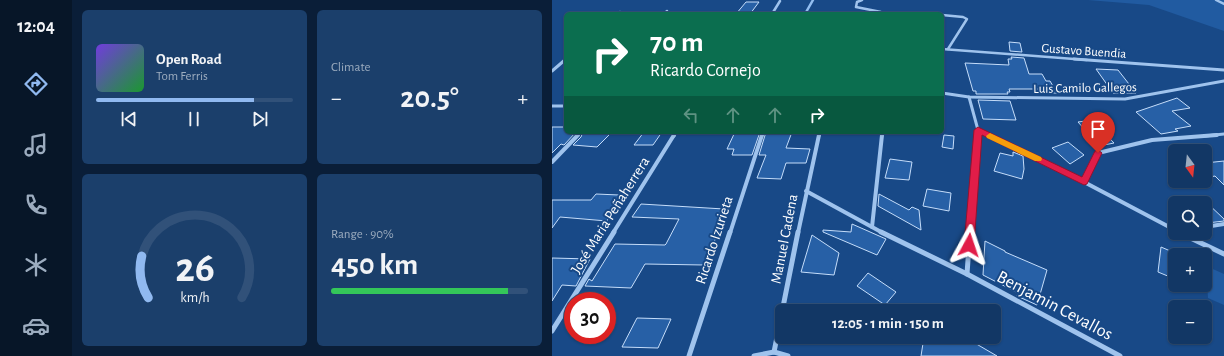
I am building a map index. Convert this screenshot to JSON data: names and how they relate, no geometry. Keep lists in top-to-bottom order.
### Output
{
  "streets": {
    "street": [
      "Gustavo Buendia",
      "Luis Camilo Gallegos",
      "José Maria Peñaherrera",
      "Manuel Cadena",
      "Ricardo Izurieta",
      "Benjamin Cevallos"
    ]
  },
  "crossings": [
    ["Manuel Cadena", "Benjamin Cevallos"]
  ],
  "north": "bottom",
  "page": {
    "tabs": "12:04",
    "tile": [
      "Climate",
      ["Range · 90%", "450 km"]
    ],
    "turn": ["70 m", "Ricardo Cornejo"],
    "song": ["Open Road", "Tom Ferris"],
    "heat": ["−", "20.5°", "+"],
    "map_buttons": ["+", "−"],
    "limit": "30",
    "trip": "12:05 · 1 min · 150 m",
    "gauge": ["26", "km/h"]
  }
}
